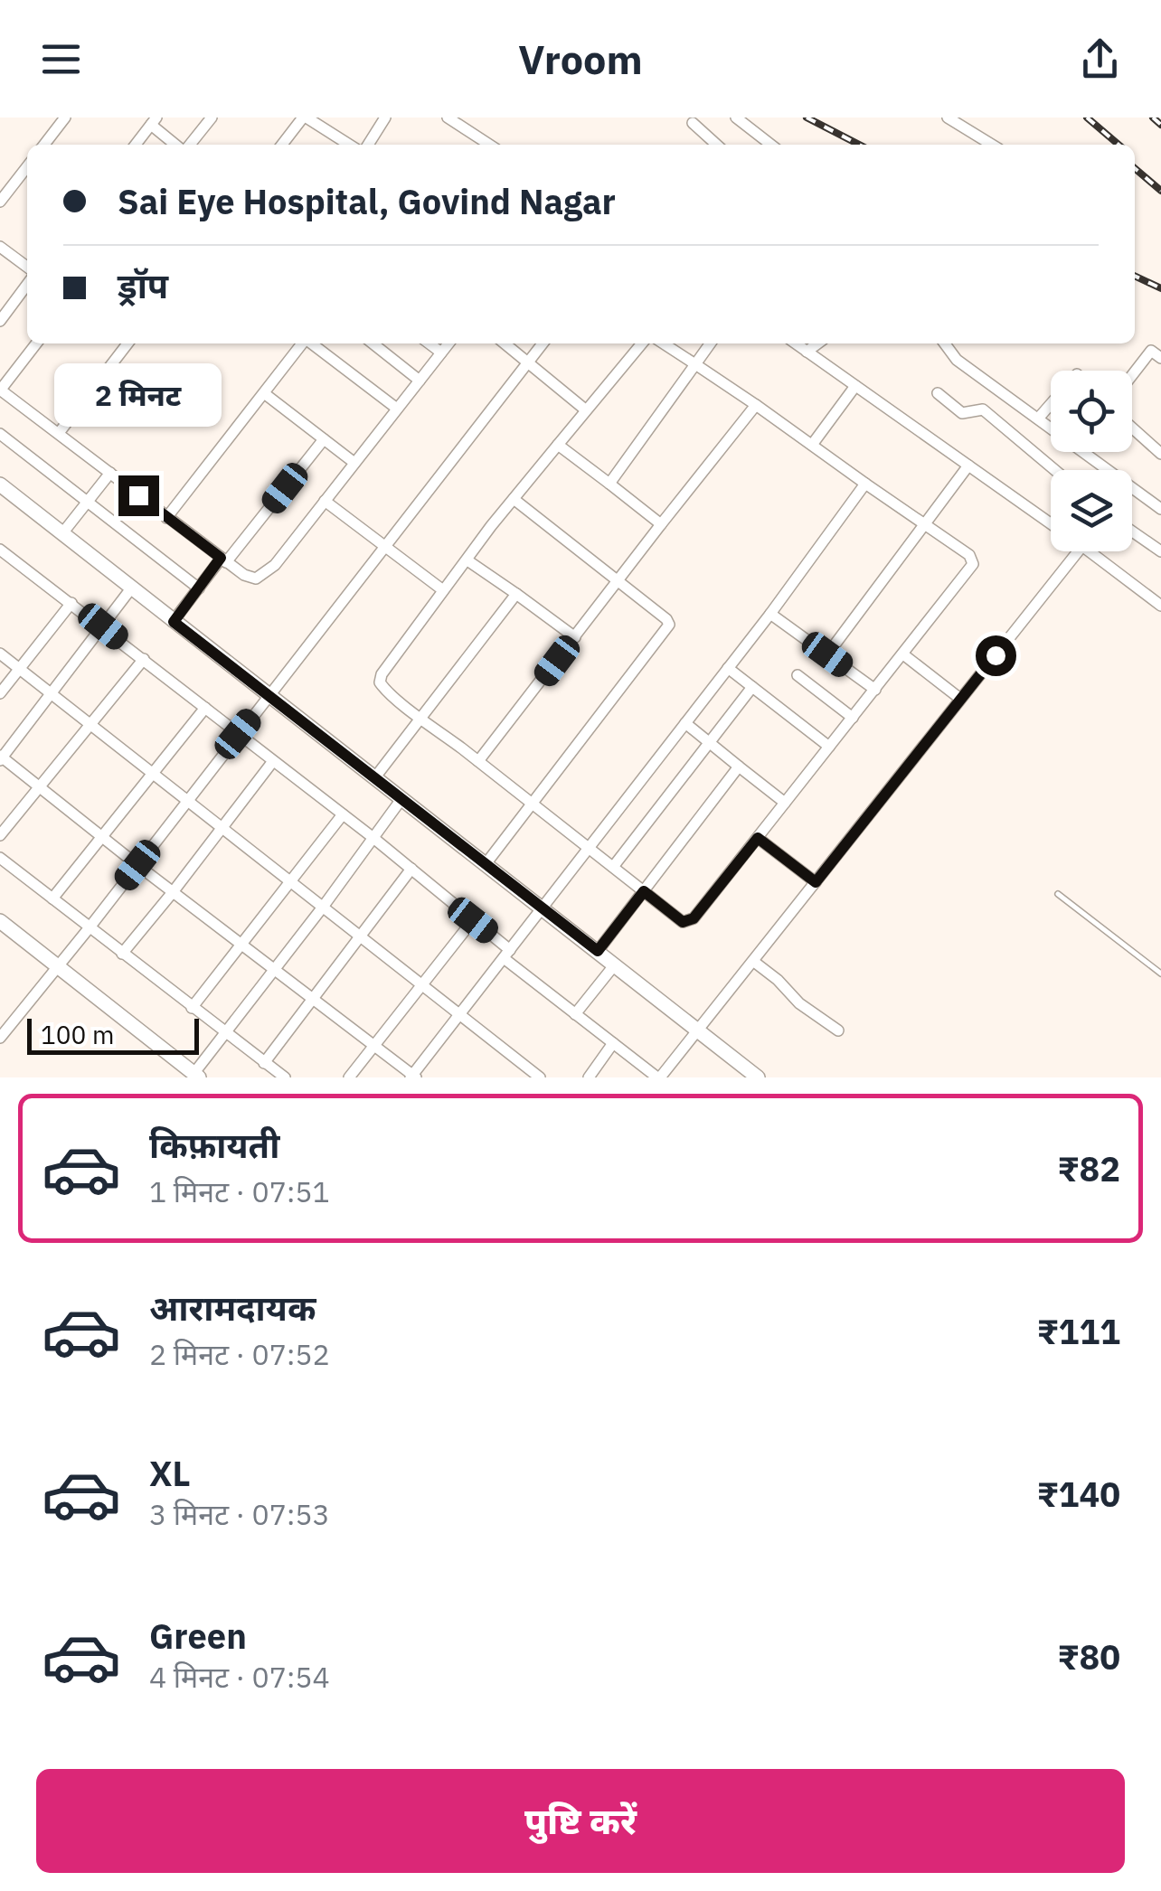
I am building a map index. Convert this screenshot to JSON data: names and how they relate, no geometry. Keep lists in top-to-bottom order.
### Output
{
  "scale_bar": "100 m",
  "page": {
    "header": "Vroom",
    "banner": ["Sai Eye Hospital, Govind Nagar", "ड्रॉप"],
    "bubble": "2 मिनट",
    "scale": "100 m",
    "list": [
      {
        "name": "किफ़ायती",
        "note": "1 मिनट · 07:51",
        "value": "₹82"
      },
      {
        "name": "आरामदायक",
        "note": "2 मिनट · 07:52",
        "value": "₹111"
      },
      {
        "name": "XL",
        "note": "3 मिनट · 07:53",
        "value": "₹140"
      },
      {
        "name": "Green",
        "note": "4 मिनट · 07:54",
        "value": "₹80"
      }
    ],
    "buttons": "पुष्टि करें"
  }
}
